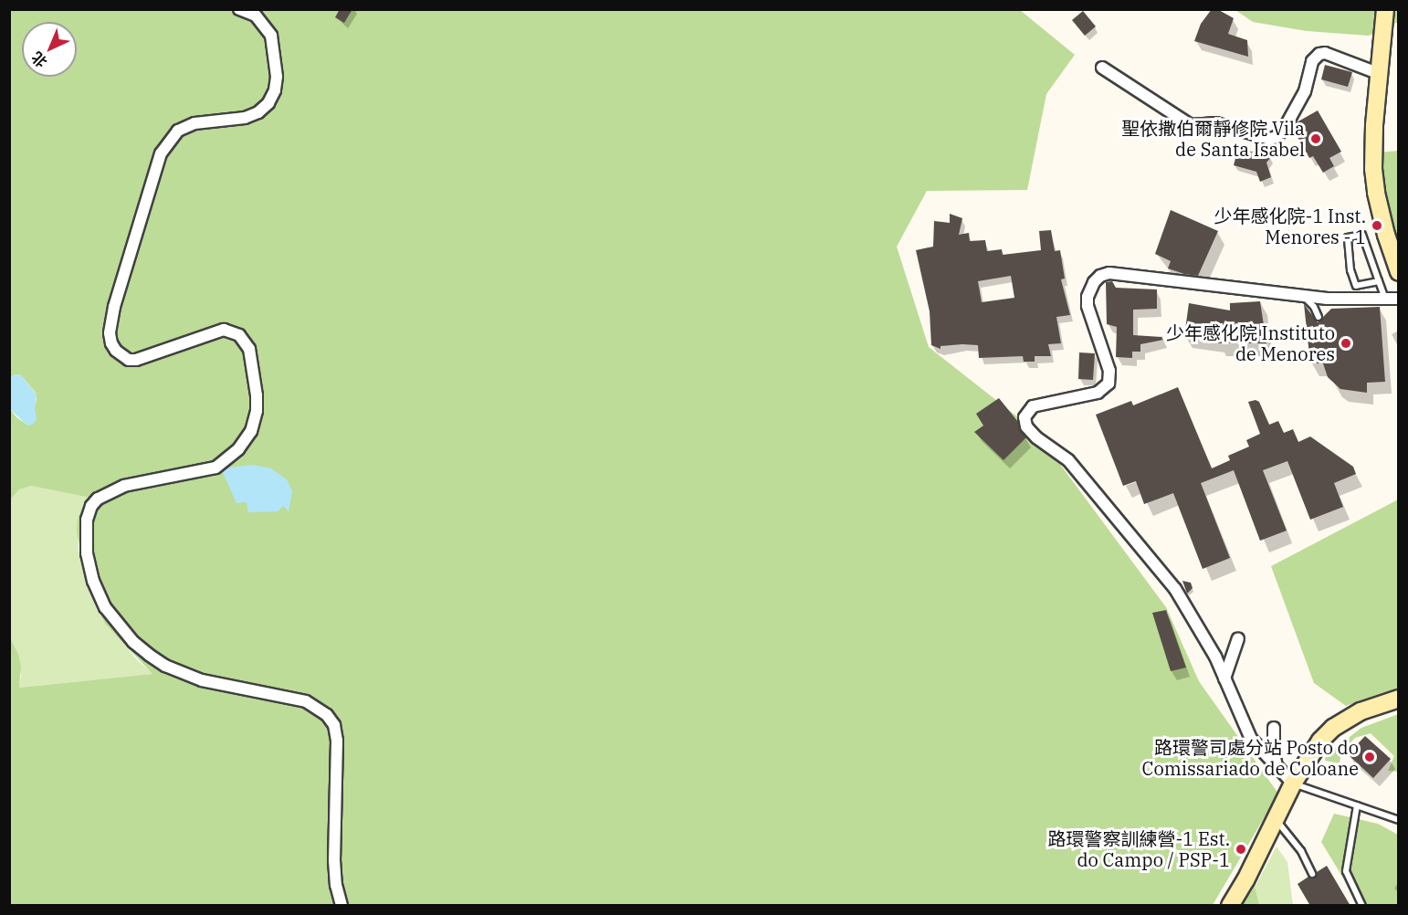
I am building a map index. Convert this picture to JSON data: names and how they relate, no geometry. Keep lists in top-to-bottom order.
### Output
{
  "places": [
    "聖依撒伯爾靜修院 Vila de Santa Isabel",
    "少年感化院-1 Inst. Menores - 1",
    "少年感化院 Instituto de Menores",
    "路環警司處分站 Posto do Comissariado de Coloane",
    "路環警察訓練營-1 Est. do Campo / PSP-1"
  ],
  "north": "bottom left"
}
